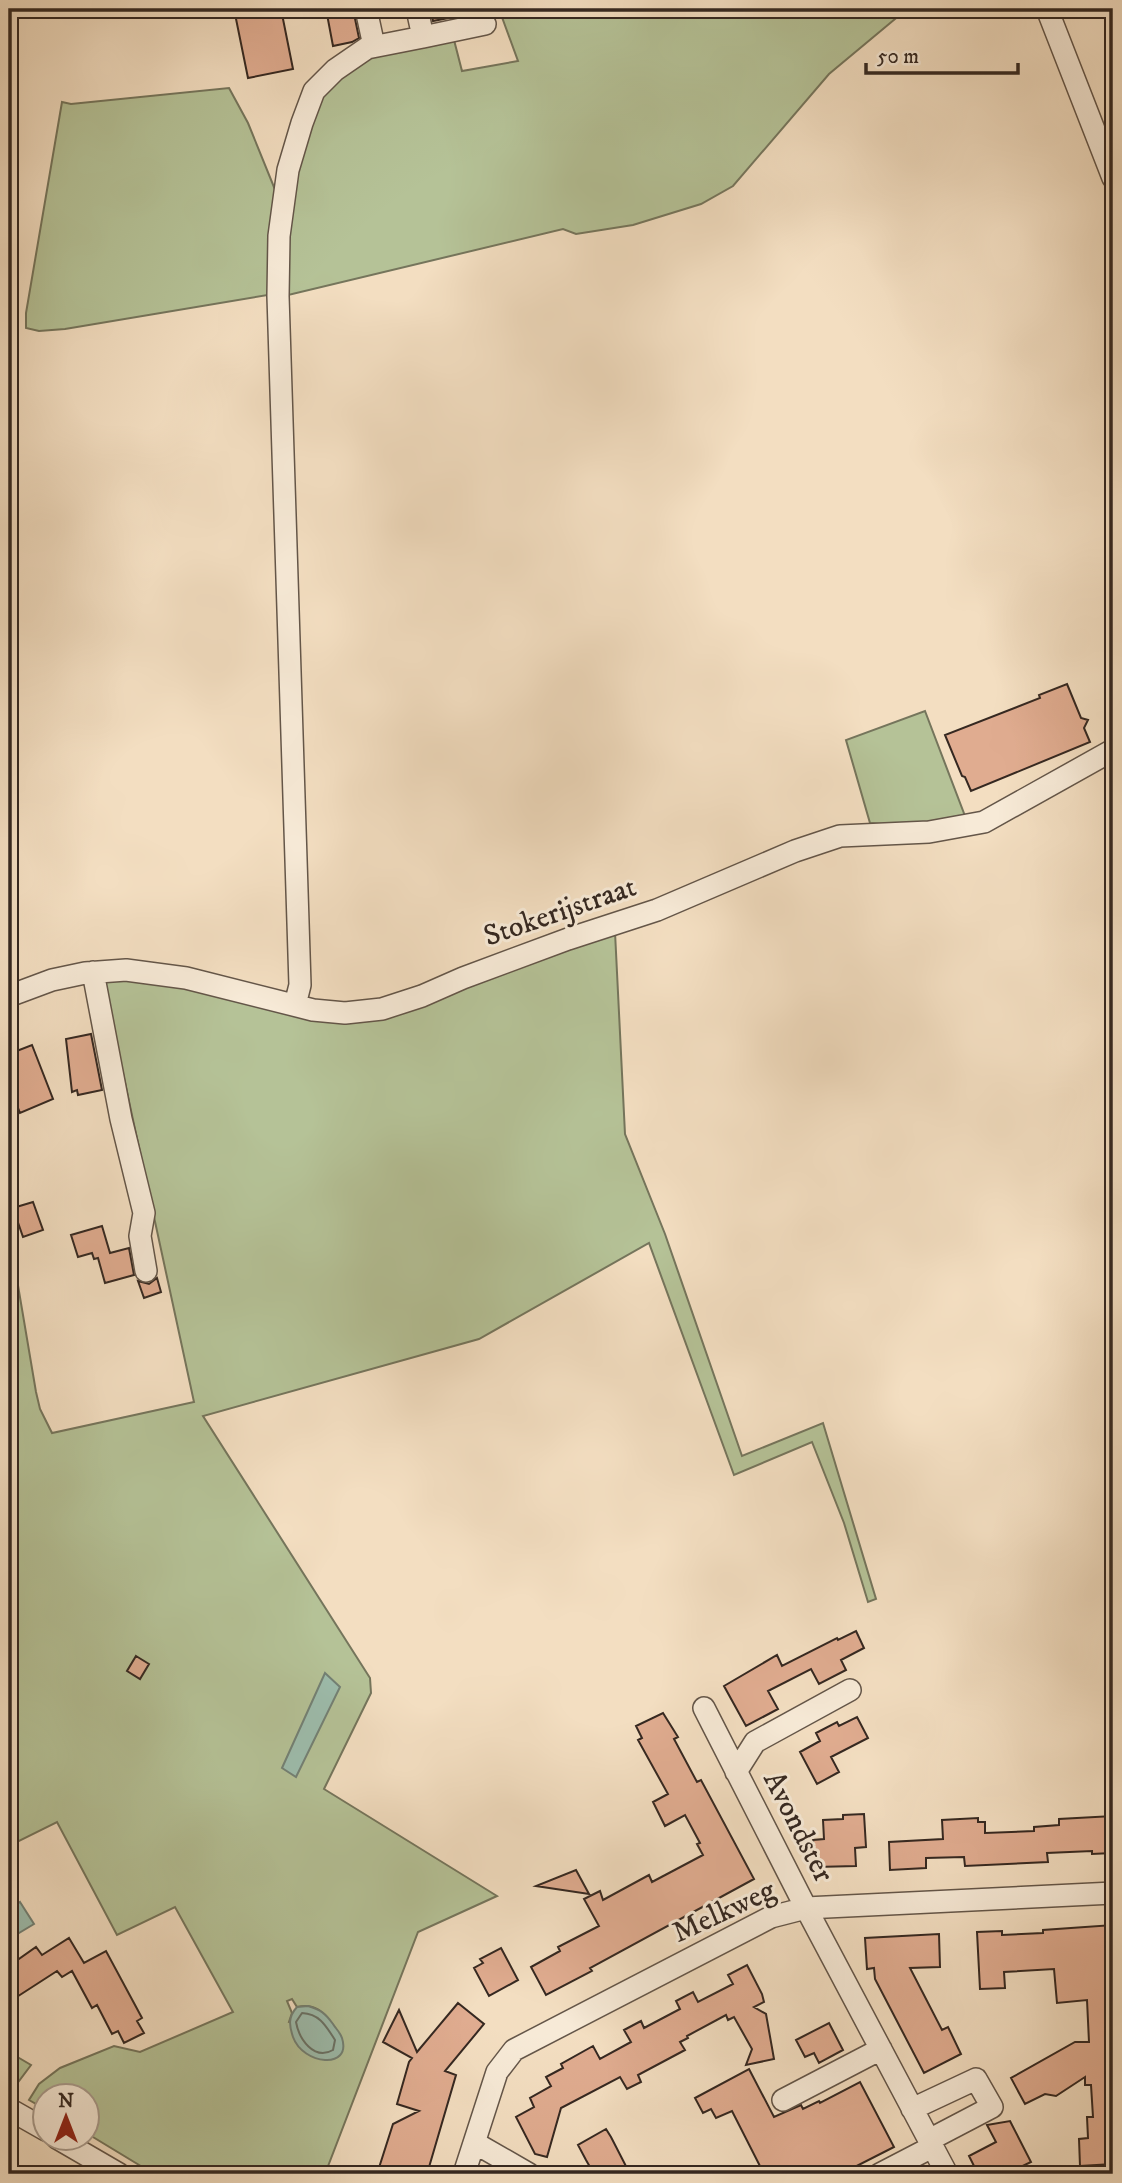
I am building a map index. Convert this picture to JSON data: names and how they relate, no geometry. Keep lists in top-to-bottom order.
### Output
{
  "streets": {
    "street": ["Stokerijstraat", "Avondster", "Melkweg"]
  },
  "crossings": [
    ["Avondster", "Melkweg"]
  ],
  "scale_bar": "50 m",
  "north": "top"
}
